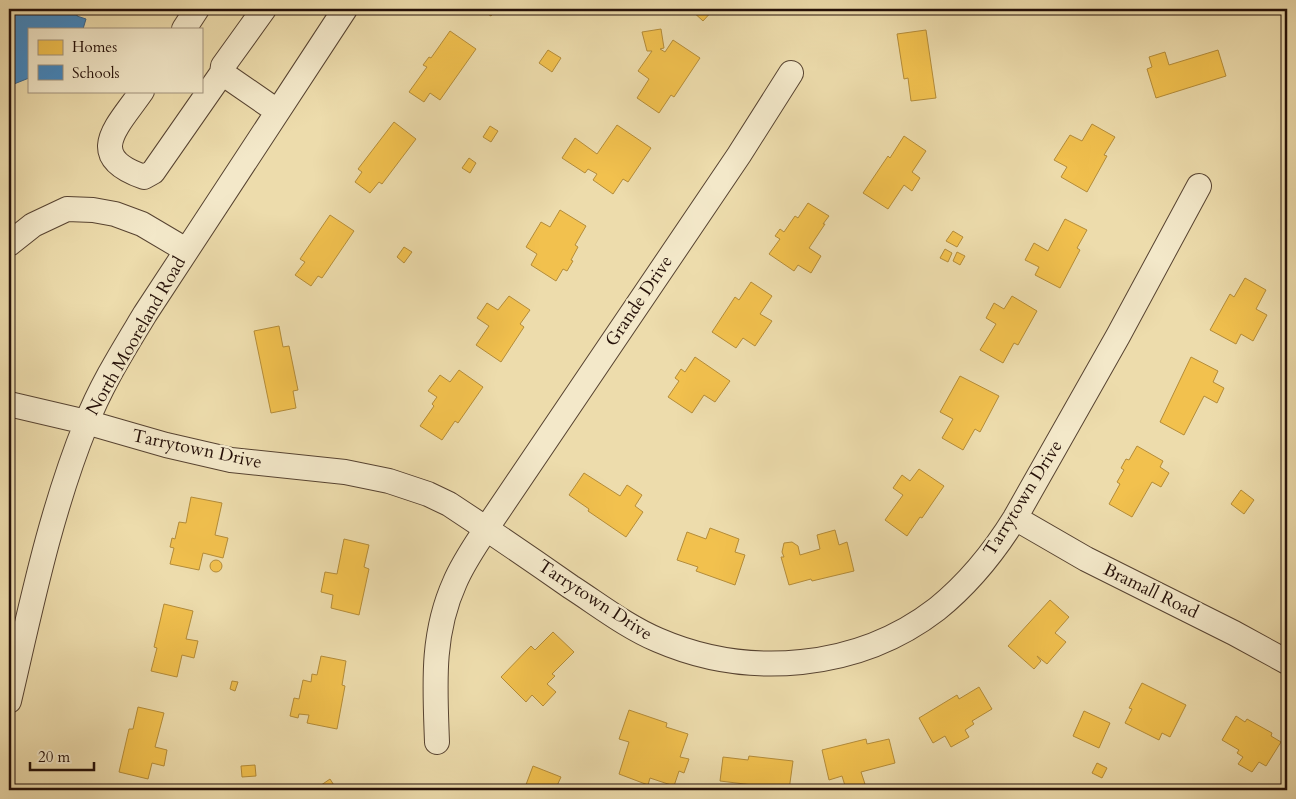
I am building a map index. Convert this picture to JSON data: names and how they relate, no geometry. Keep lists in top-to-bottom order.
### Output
{
  "streets": {
    "street": [
      "Grande Drive",
      "North Mooreland Road",
      "Tarrytown Drive",
      "Bramall Road"
    ]
  },
  "crossings": [
    ["Grande Drive", "Tarrytown Drive"],
    ["North Mooreland Road", "Tarrytown Drive"],
    ["Tarrytown Drive", "Bramall Road"]
  ],
  "legend": ["Homes", "Schools"],
  "scale_bar": "20 m"
}
